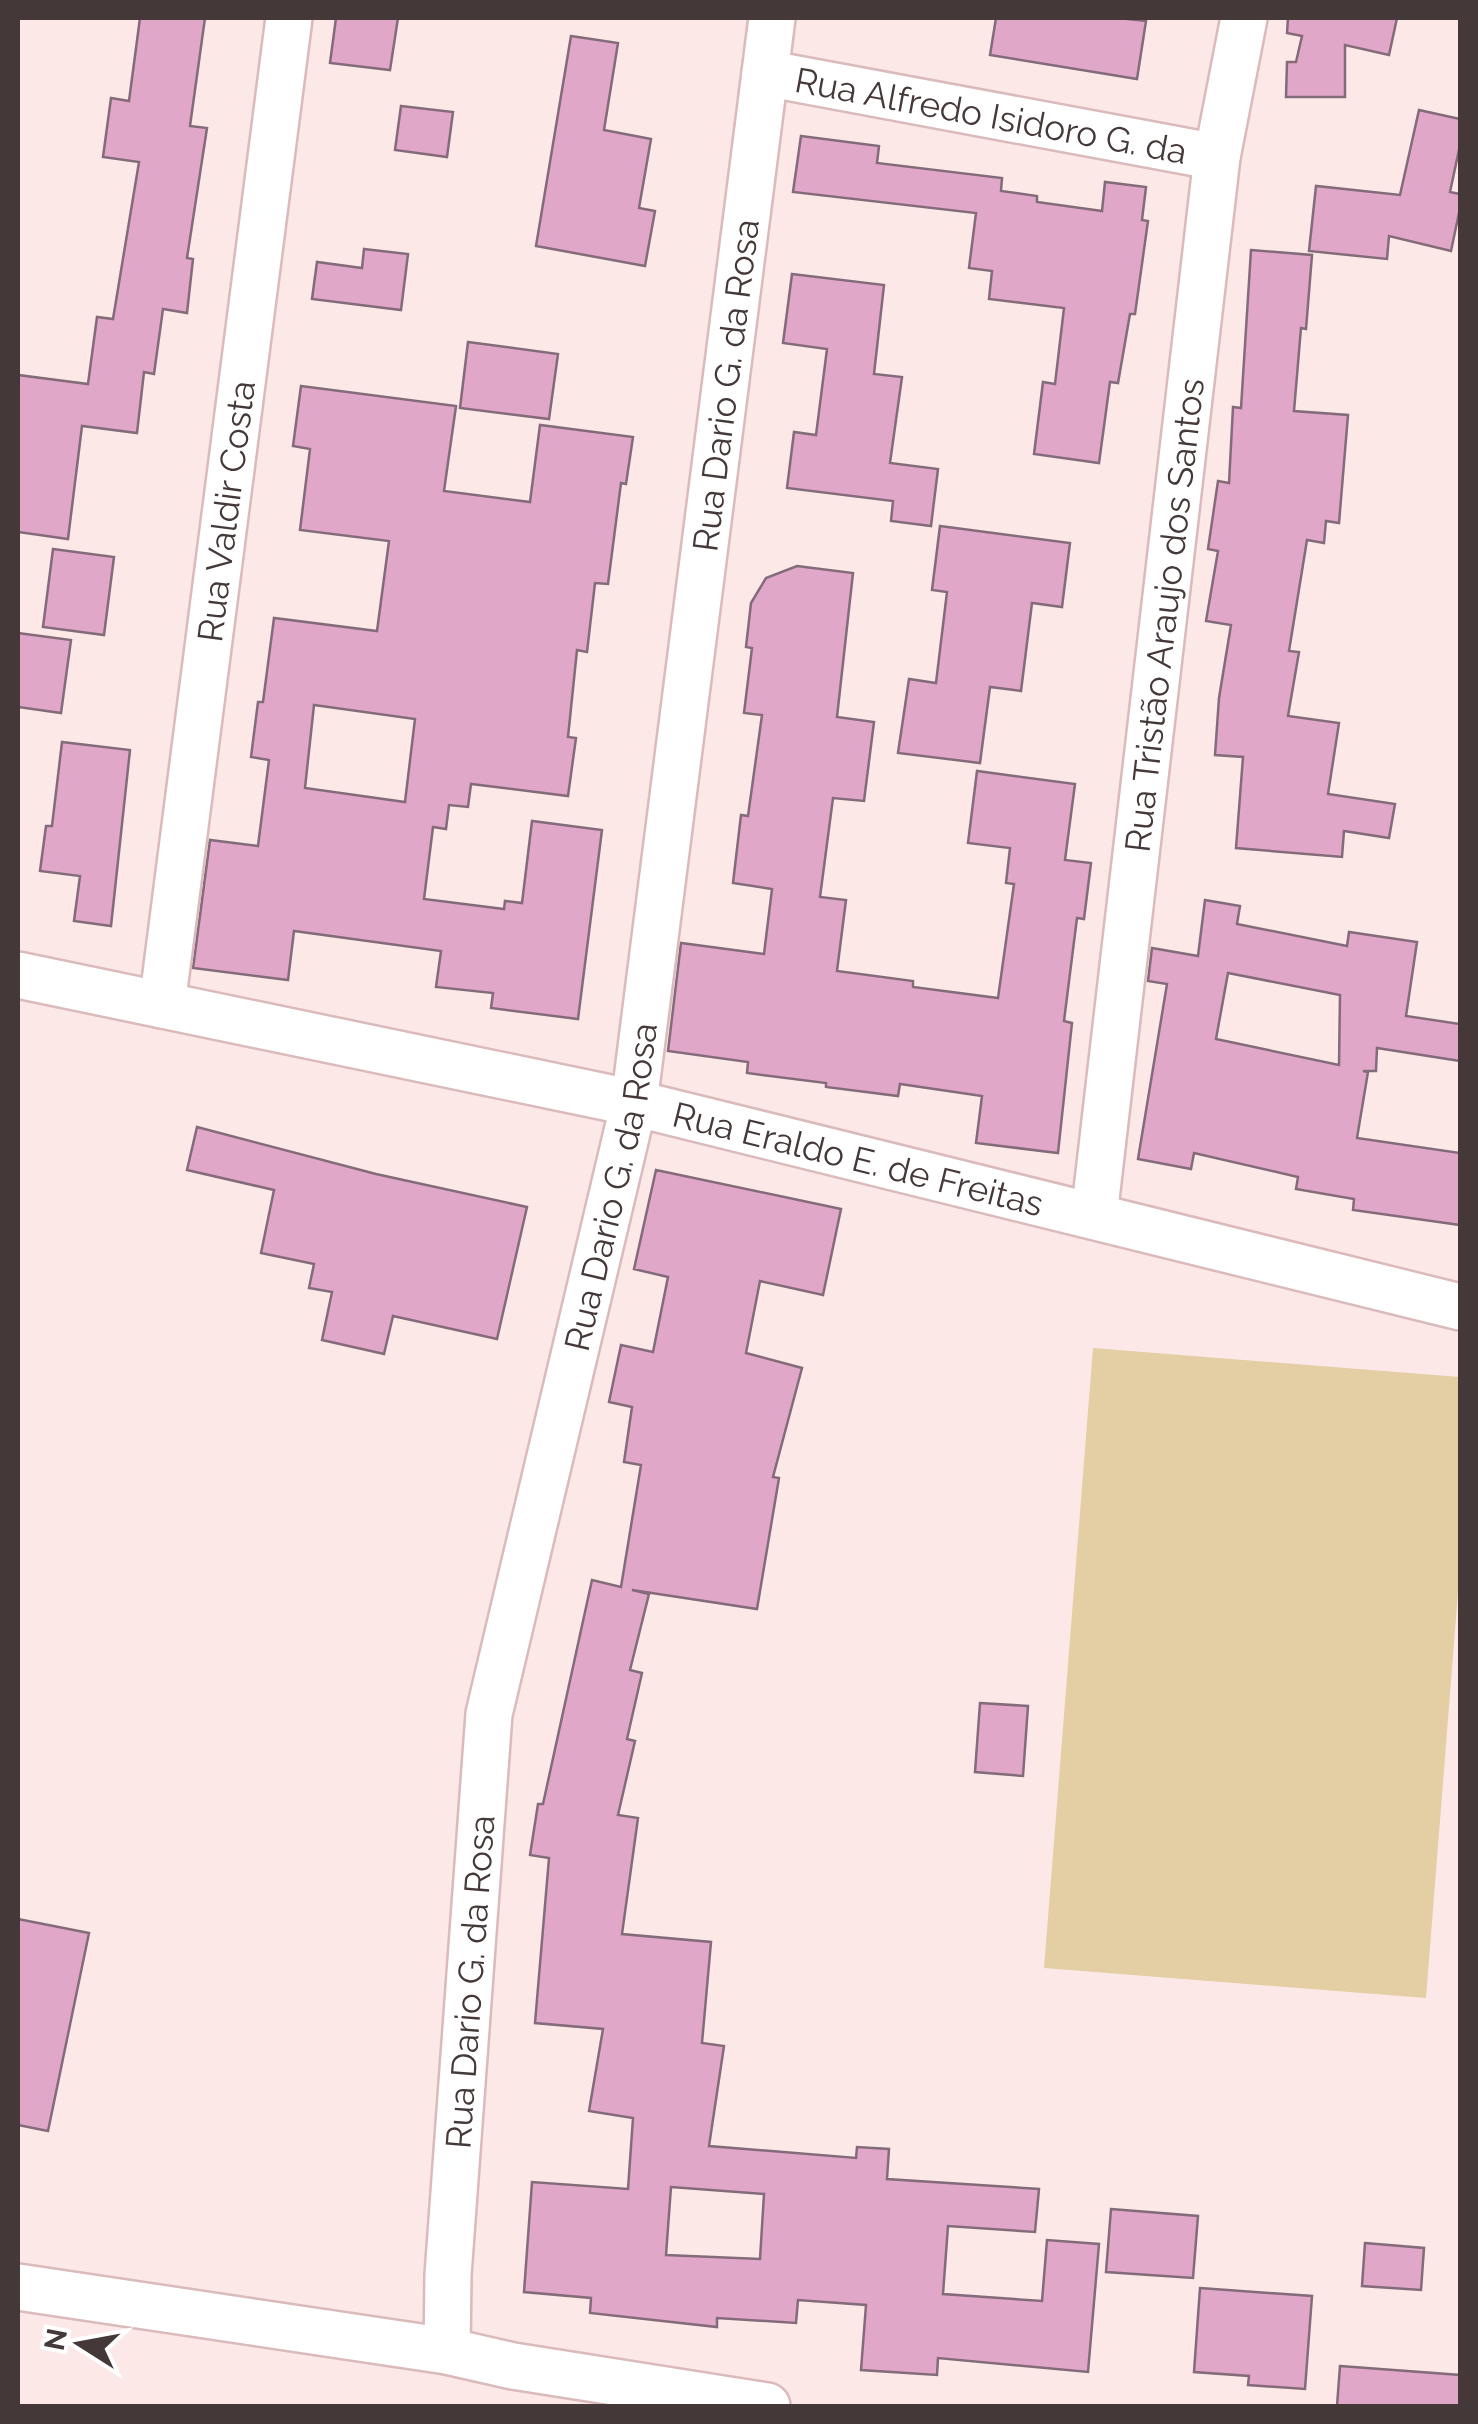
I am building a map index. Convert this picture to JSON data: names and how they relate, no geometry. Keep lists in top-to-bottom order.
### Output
{
  "streets": {
    "street": [
      "Rua Alfredo Isidoro G. da",
      "Rua Dario G. da Rosa",
      "Rua Valdir Costa",
      "Rua Tristão Araujo dos Santos",
      "Rua Eraldo E. de Freitas"
    ]
  },
  "crossings": [
    ["Rua Alfredo Isidoro G. da", "Rua Dario G. da Rosa"],
    ["Rua Alfredo Isidoro G. da", "Rua Tristão Araujo dos Santos"],
    ["Rua Dario G. da Rosa", "Rua Eraldo E. de Freitas"],
    ["Rua Valdir Costa", "Rua Eraldo E. de Freitas"],
    ["Rua Tristão Araujo dos Santos", "Rua Eraldo E. de Freitas"]
  ],
  "north": "left"
}
